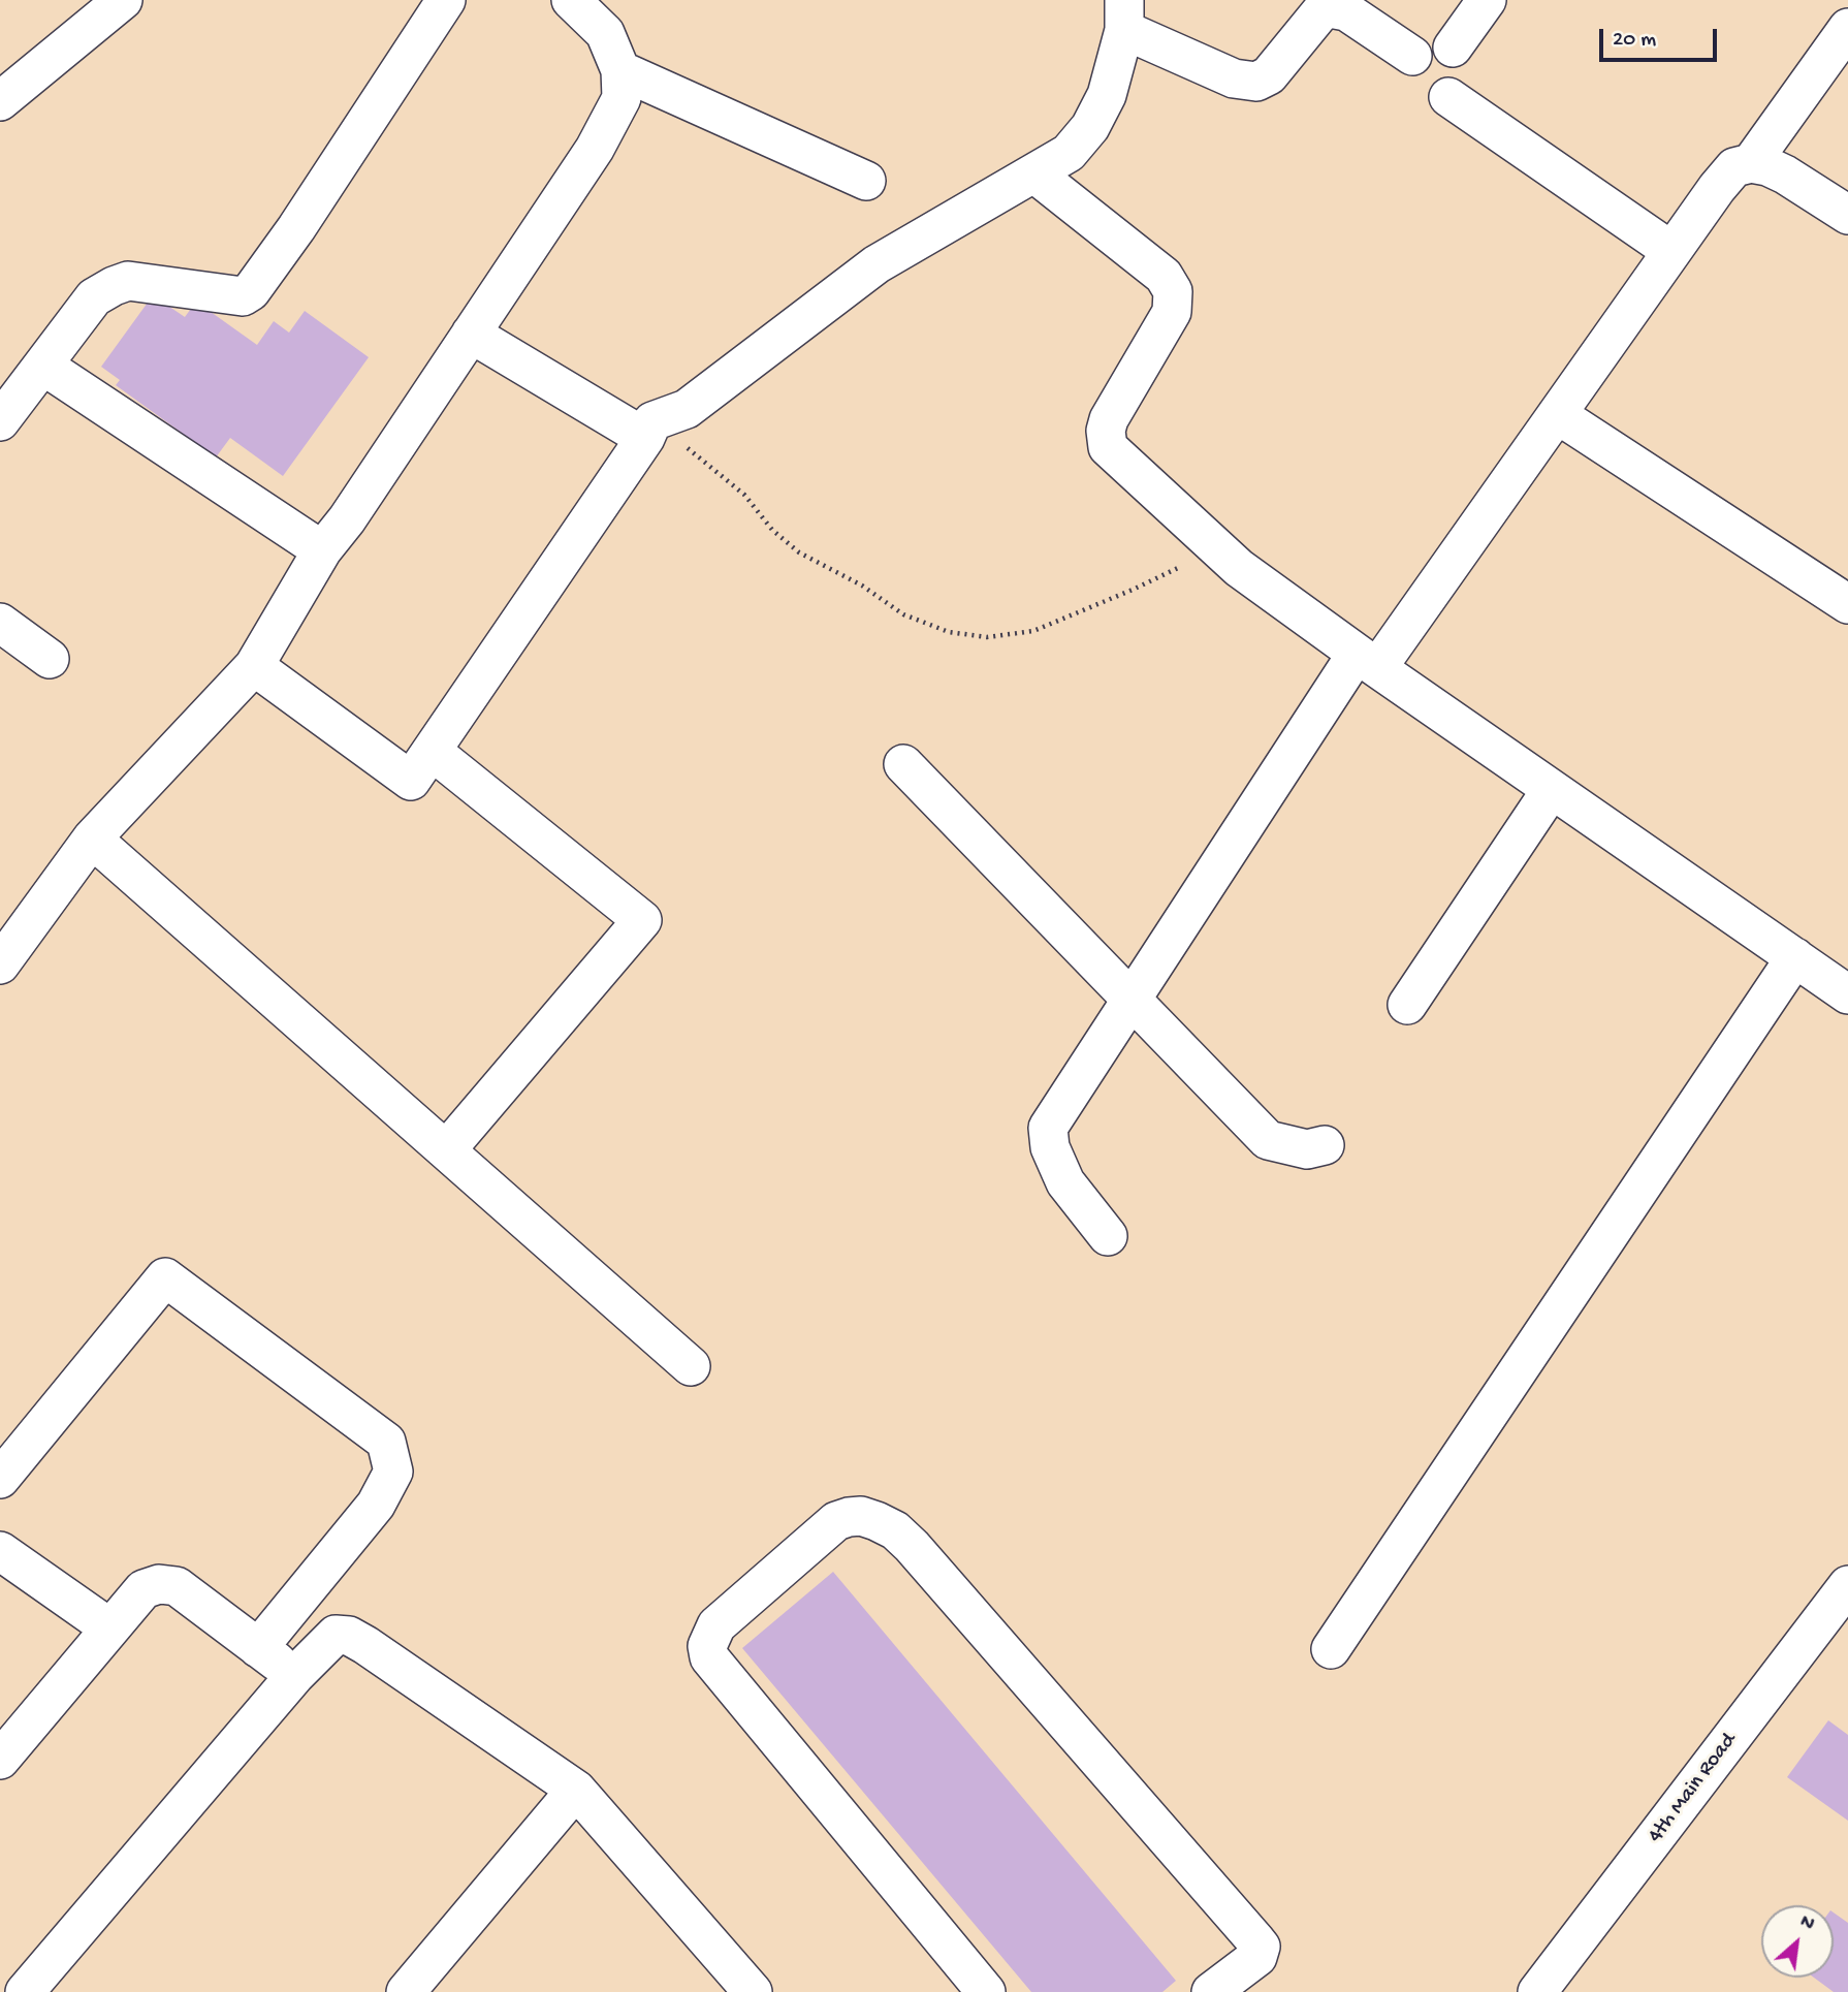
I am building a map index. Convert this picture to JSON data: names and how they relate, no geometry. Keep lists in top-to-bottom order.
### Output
{
  "streets": {
    "street": ["4th Main Road"]
  },
  "scale_bar": "20 m",
  "north": "top right"
}
